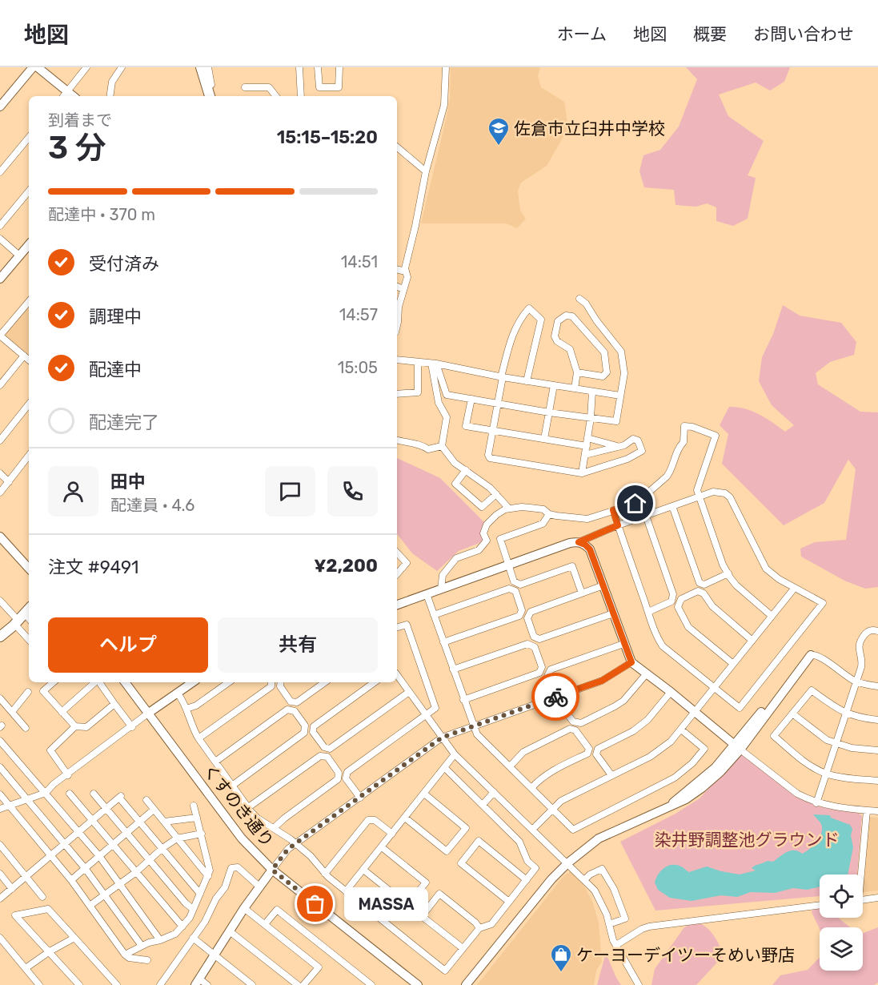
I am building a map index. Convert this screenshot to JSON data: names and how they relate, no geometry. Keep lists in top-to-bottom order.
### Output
{
  "streets": {
    "street": ["くすのき通り"]
  },
  "parks": ["染井野調整池グラウンド"],
  "places": {
    "school or university": ["佐倉市立臼井中学校"],
    "other": ["MASSA"],
    "shop": ["ケーヨーデイツーそめい野店"]
  },
  "page": {
    "header": "地図",
    "nav": [
      "ホーム",
      "地図",
      "概要",
      "お問い合わせ"
    ],
    "heading": ["3 分", "到着まで", "15:15–15:20"],
    "panel": [
      "田中",
      "配達員 · 4.6",
      "注文 #9491",
      "¥2,200"
    ],
    "bar": "配達中 · 370 m",
    "list": [
      ["受付済み", "14:51"],
      ["調理中", "14:57"],
      ["配達中", "15:05"],
      "配達完了"
    ],
    "buttons": ["ヘルプ", "共有"],
    "bubble": "MASSA"
  }
}
